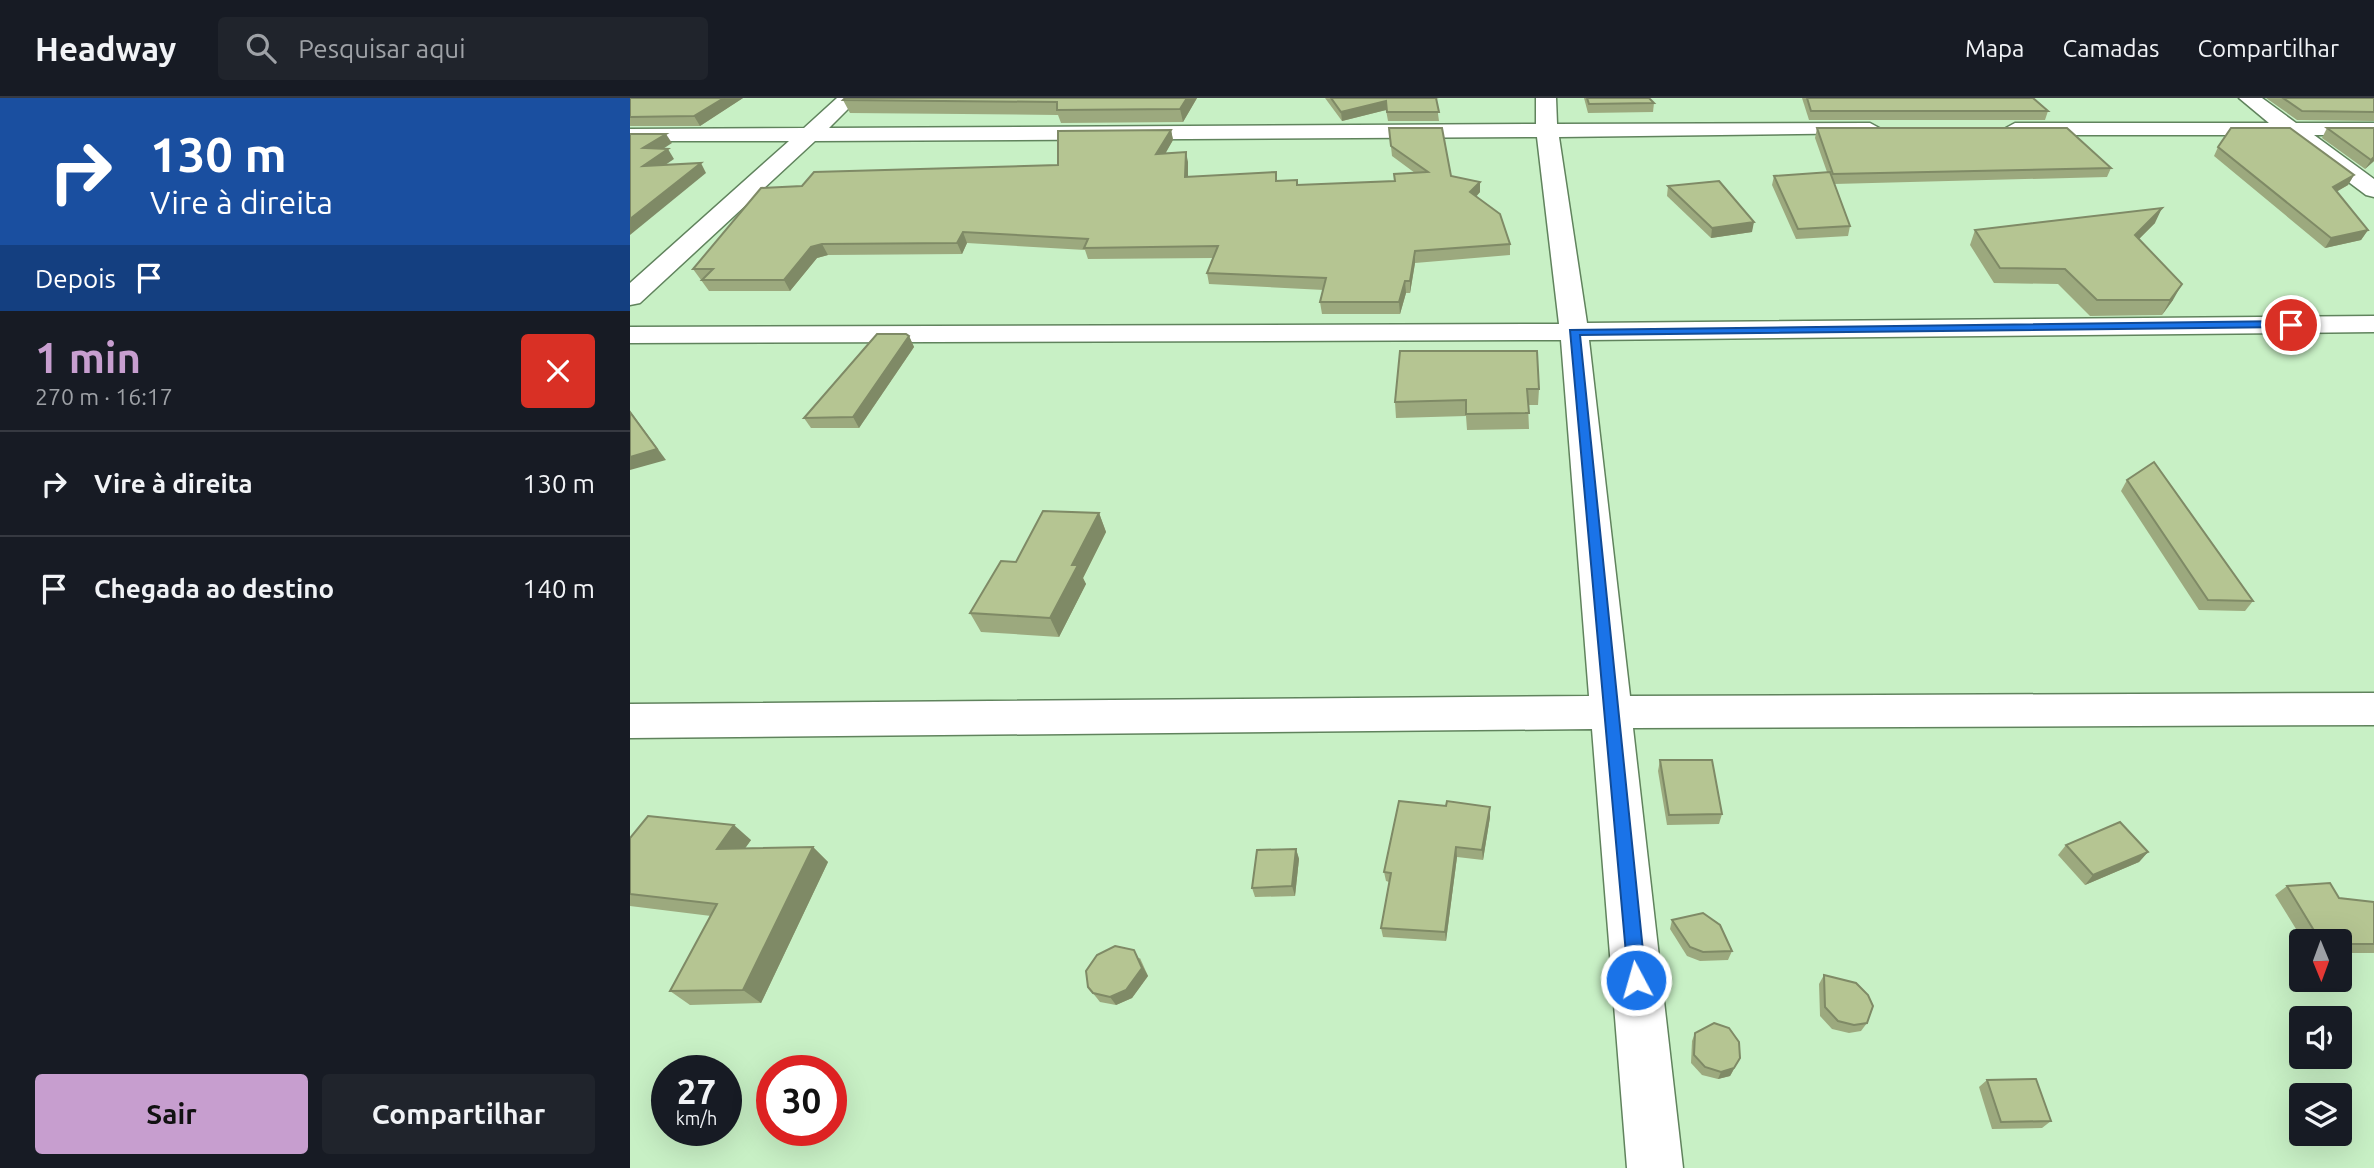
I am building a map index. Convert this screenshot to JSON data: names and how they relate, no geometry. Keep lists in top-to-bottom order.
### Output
{
  "north": "bottom",
  "page": {
    "header": "Headway",
    "search": "Pesquisar aqui",
    "nav": ["Mapa", "Camadas", "Compartilhar"],
    "turn": ["130 m", "Vire à direita"],
    "then": "Depois",
    "heading": ["1 min", "270 m · 16:17"],
    "list": [
      {
        "name": "Vire à direita",
        "value": "130 m"
      },
      {
        "name": "Chegada ao destino",
        "value": "140 m"
      }
    ],
    "speed": "27 km/h",
    "limit": "30",
    "buttons": ["Sair", "Compartilhar"]
  }
}
